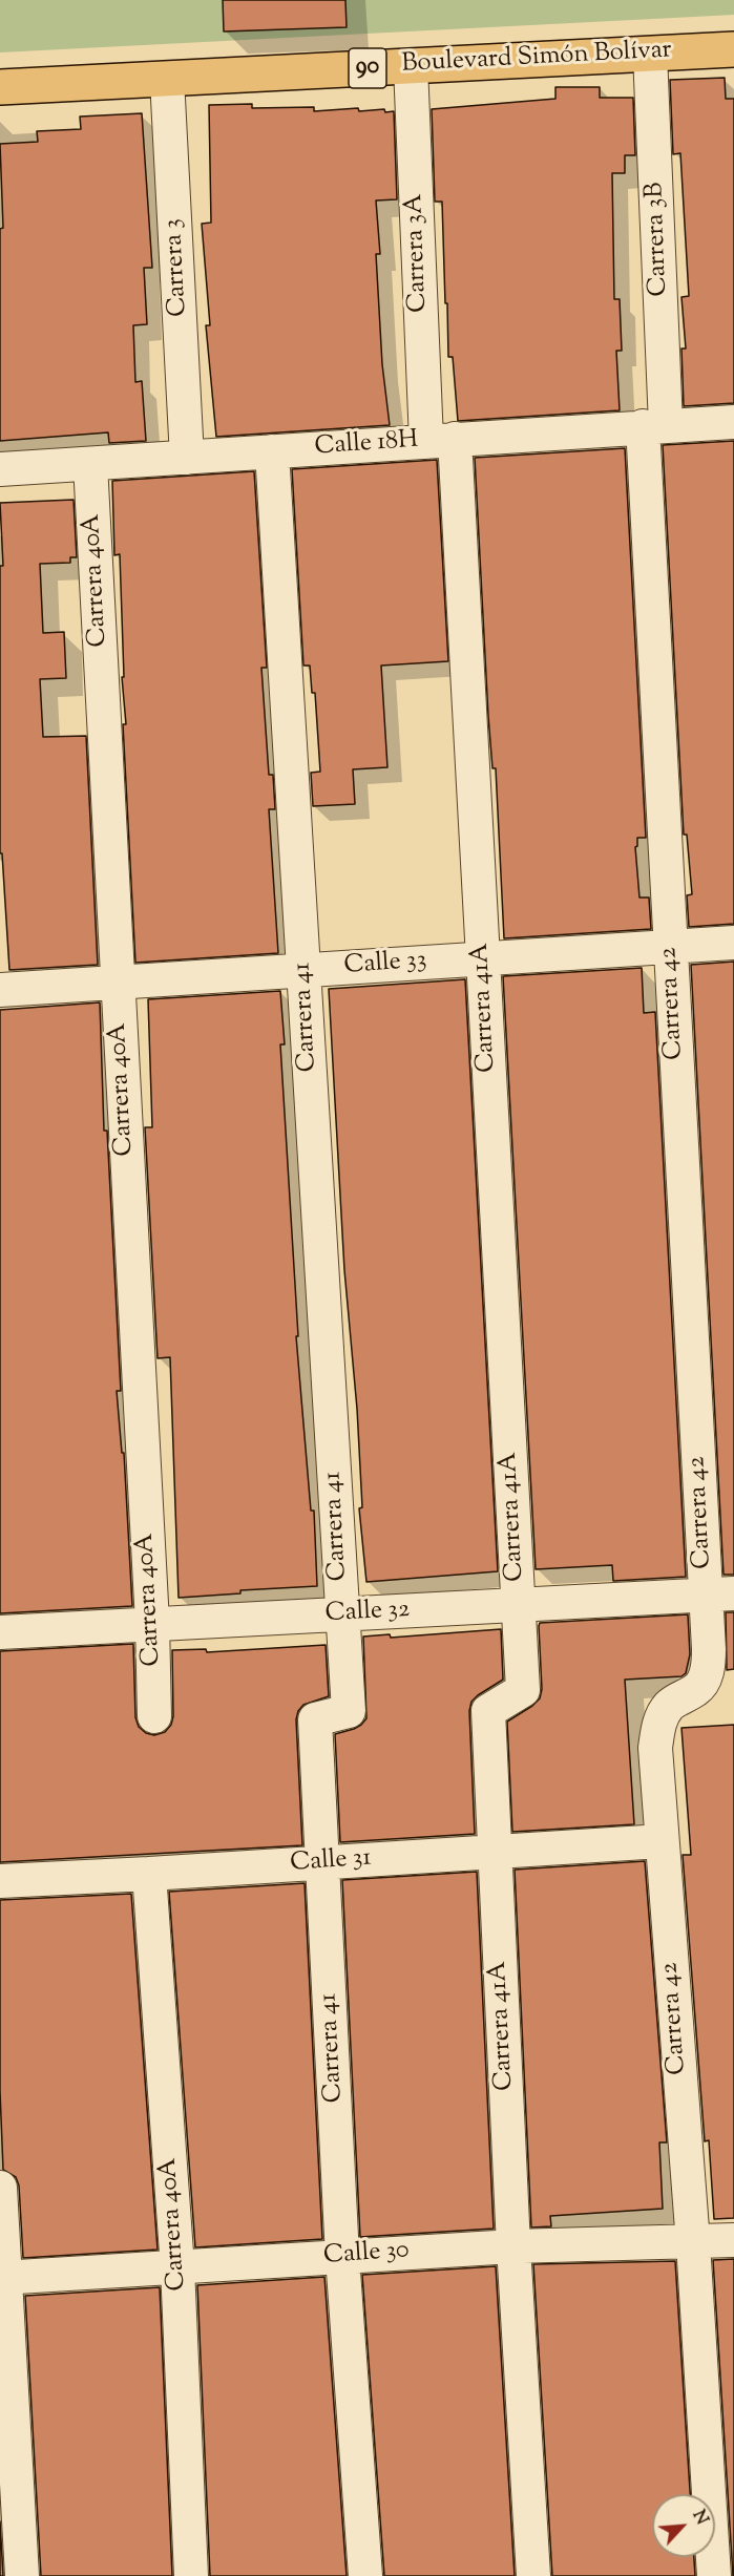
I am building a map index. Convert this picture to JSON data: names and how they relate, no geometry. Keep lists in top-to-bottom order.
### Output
{
  "streets": {
    "highway": ["Boulevard Simón Bolívar", "90"],
    "street": [
      "Carrera 3B",
      "Carrera 3A",
      "Carrera 3",
      "Calle 18H",
      "Carrera 40A",
      "Calle 33",
      "Carrera 42",
      "Carrera 41A",
      "Carrera 41",
      "Calle 32",
      "Calle 31",
      "Calle 30"
    ]
  },
  "crossings": [
    ["Boulevard Simón Bolívar", "Carrera 3B"],
    ["Boulevard Simón Bolívar", "Carrera 3A"],
    ["Boulevard Simón Bolívar", "Carrera 3"],
    ["Carrera 3B", "Calle 18H"],
    ["Carrera 3B", "Carrera 42"],
    ["Carrera 3A", "Calle 18H"],
    ["Carrera 3A", "Carrera 41A"],
    ["Carrera 3", "Calle 18H"],
    ["Calle 18H", "Carrera 40A"],
    ["Calle 18H", "Carrera 42"],
    ["Calle 18H", "Carrera 41A"],
    ["Calle 18H", "Carrera 41"],
    ["Carrera 40A", "Calle 33"],
    ["Carrera 40A", "Calle 32"],
    ["Carrera 40A", "Calle 31"],
    ["Carrera 40A", "Calle 30"],
    ["Calle 33", "Carrera 42"],
    ["Calle 33", "Carrera 41A"],
    ["Calle 33", "Carrera 41"],
    ["Carrera 42", "Calle 32"],
    ["Carrera 42", "Calle 31"],
    ["Carrera 42", "Calle 30"],
    ["Carrera 41A", "Calle 32"],
    ["Carrera 41A", "Calle 31"],
    ["Carrera 41A", "Calle 30"],
    ["Carrera 41", "Calle 32"],
    ["Carrera 41", "Calle 31"],
    ["Carrera 41", "Calle 30"]
  ],
  "north": "top right"
}
